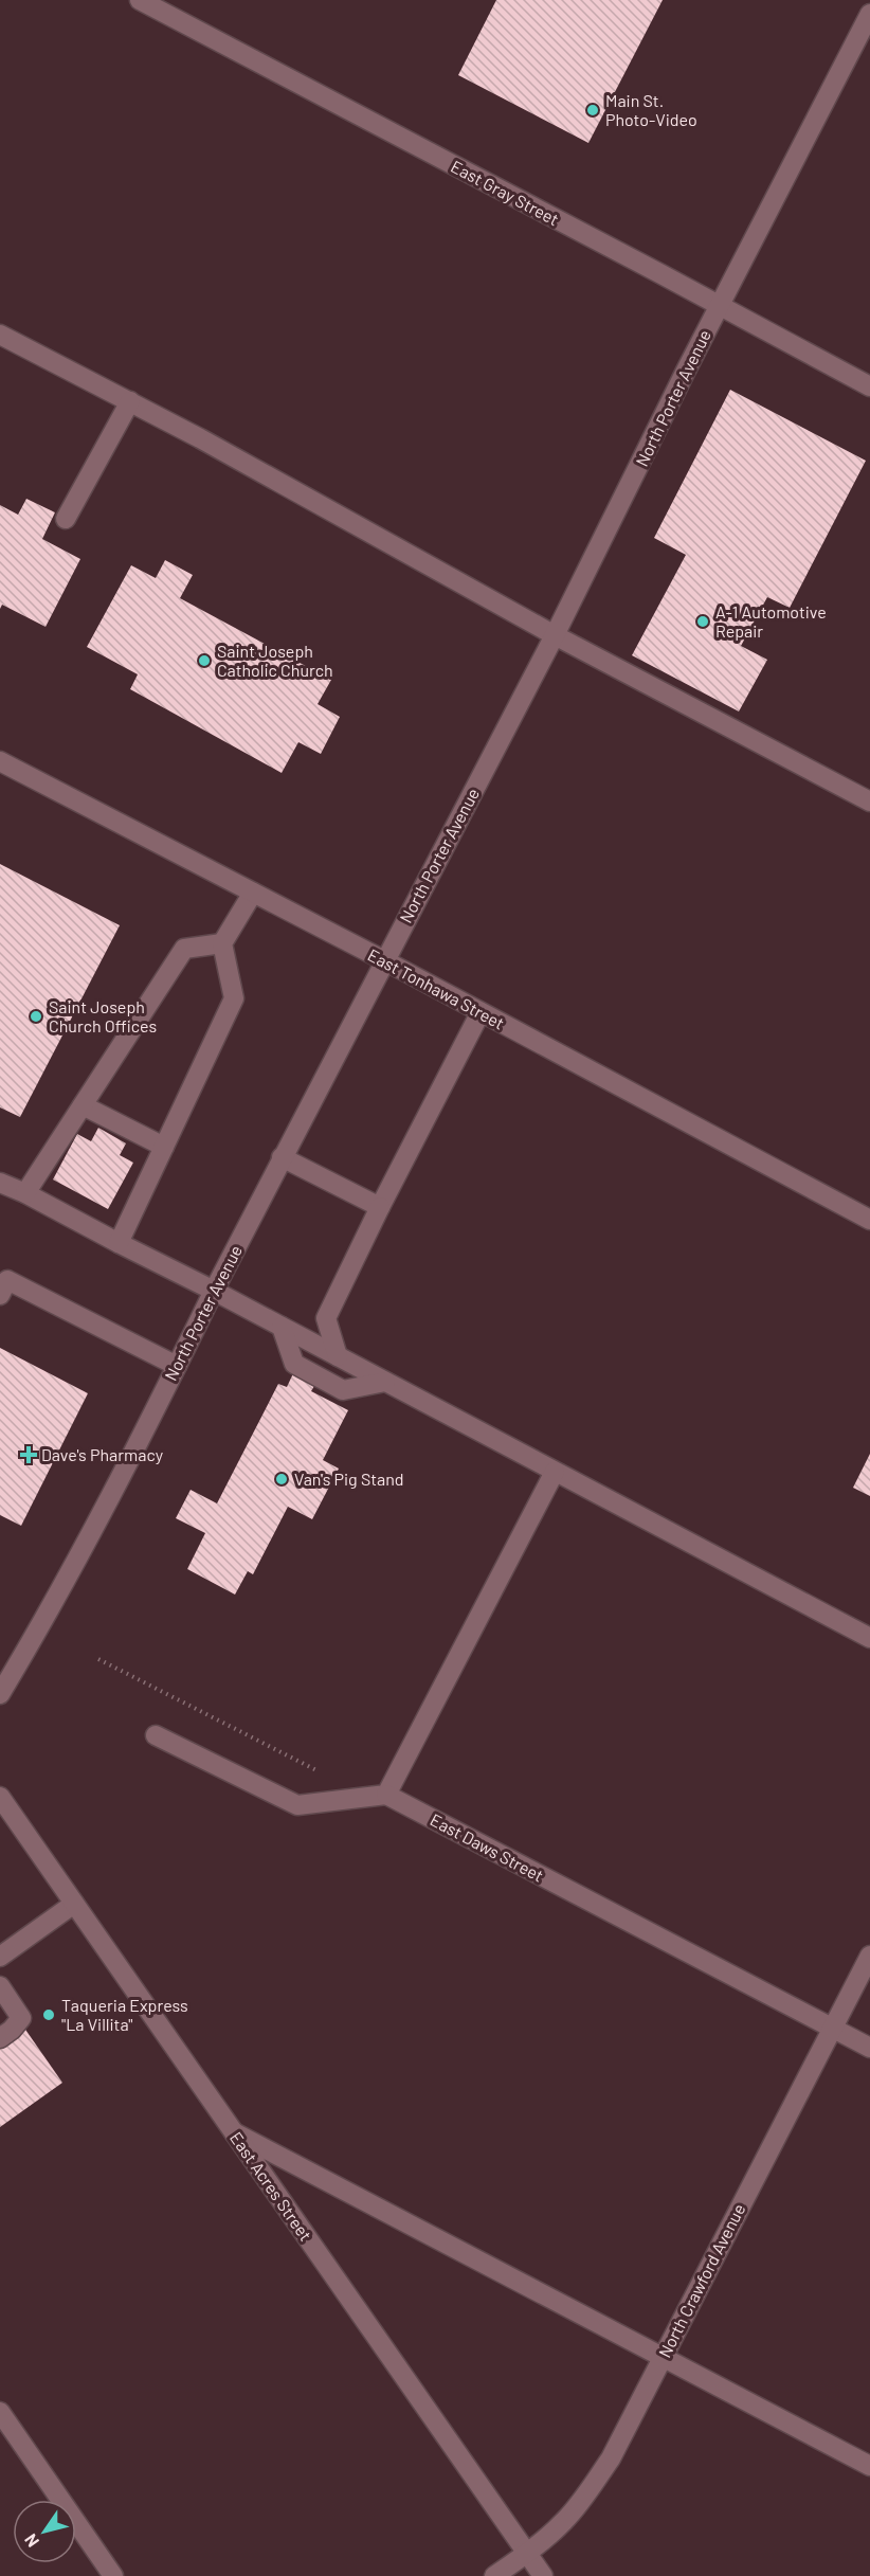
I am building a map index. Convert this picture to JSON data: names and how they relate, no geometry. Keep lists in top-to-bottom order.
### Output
{
  "streets": {
    "street": [
      "East Gray Street",
      "North Porter Avenue",
      "East Tonhawa Street",
      "East Daws Street",
      "East Acres Street",
      "North Crawford Avenue"
    ]
  },
  "crossings": [
    ["East Gray Street", "North Porter Avenue"],
    ["North Porter Avenue", "East Tonhawa Street"],
    ["East Daws Street", "North Crawford Avenue"],
    ["East Acres Street", "North Crawford Avenue"]
  ],
  "places": {
    "other": [
      "Main St. Photo-Video",
      "A-1 Automotive Repair",
      "Saint Joseph Catholic Church",
      "Saint Joseph Church Offices",
      "Van's Pig Stand",
      "Taqueria Express \"La Villita\""
    ],
    "health": ["Dave's Pharmacy"]
  },
  "north": "bottom left"
}
